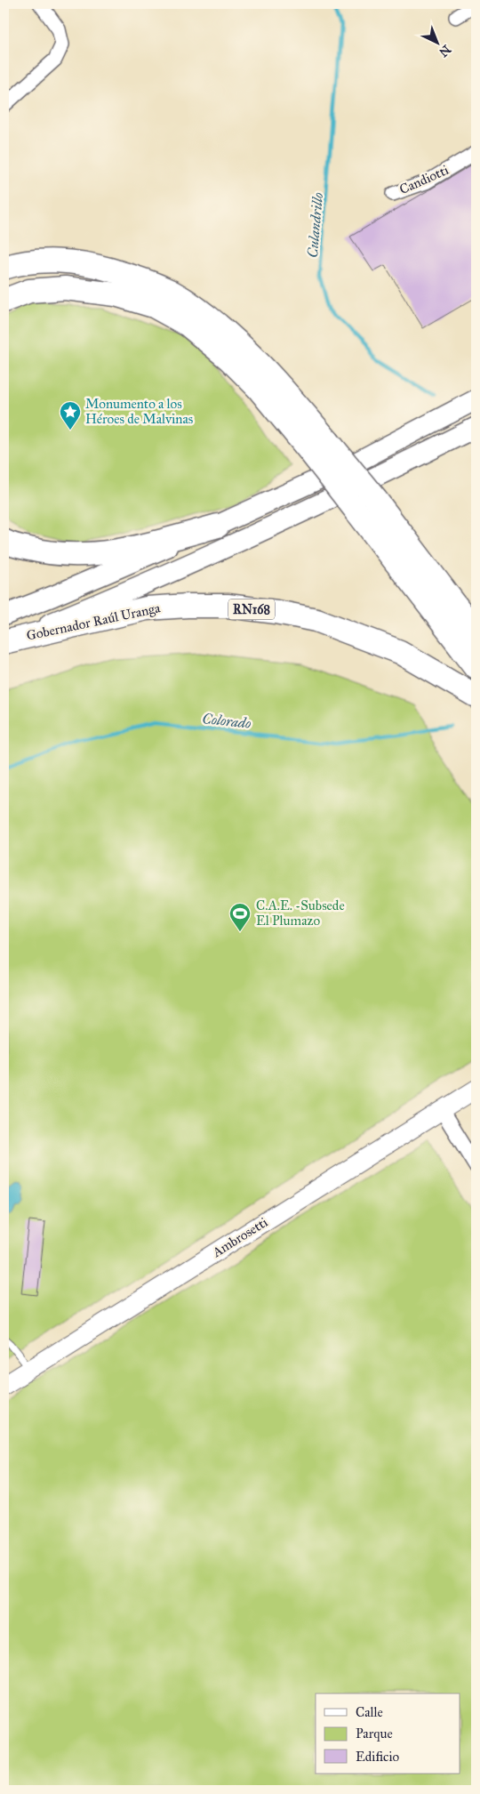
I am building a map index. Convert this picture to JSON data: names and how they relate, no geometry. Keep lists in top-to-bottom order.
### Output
{
  "streets": {
    "highway": ["RN168", "Gobernador Raúl Uranga"],
    "street": ["Candiotti", "Ambrosetti"]
  },
  "water": ["Culandrillo", "Colorado"],
  "places": {
    "place": ["Monumento a los Héroes de Malvinas"],
    "sports": ["C.A.E. -Subsede El Plumazo"]
  },
  "legend": ["Calle", "Parque", "Edificio"],
  "north": "bottom right"
}
